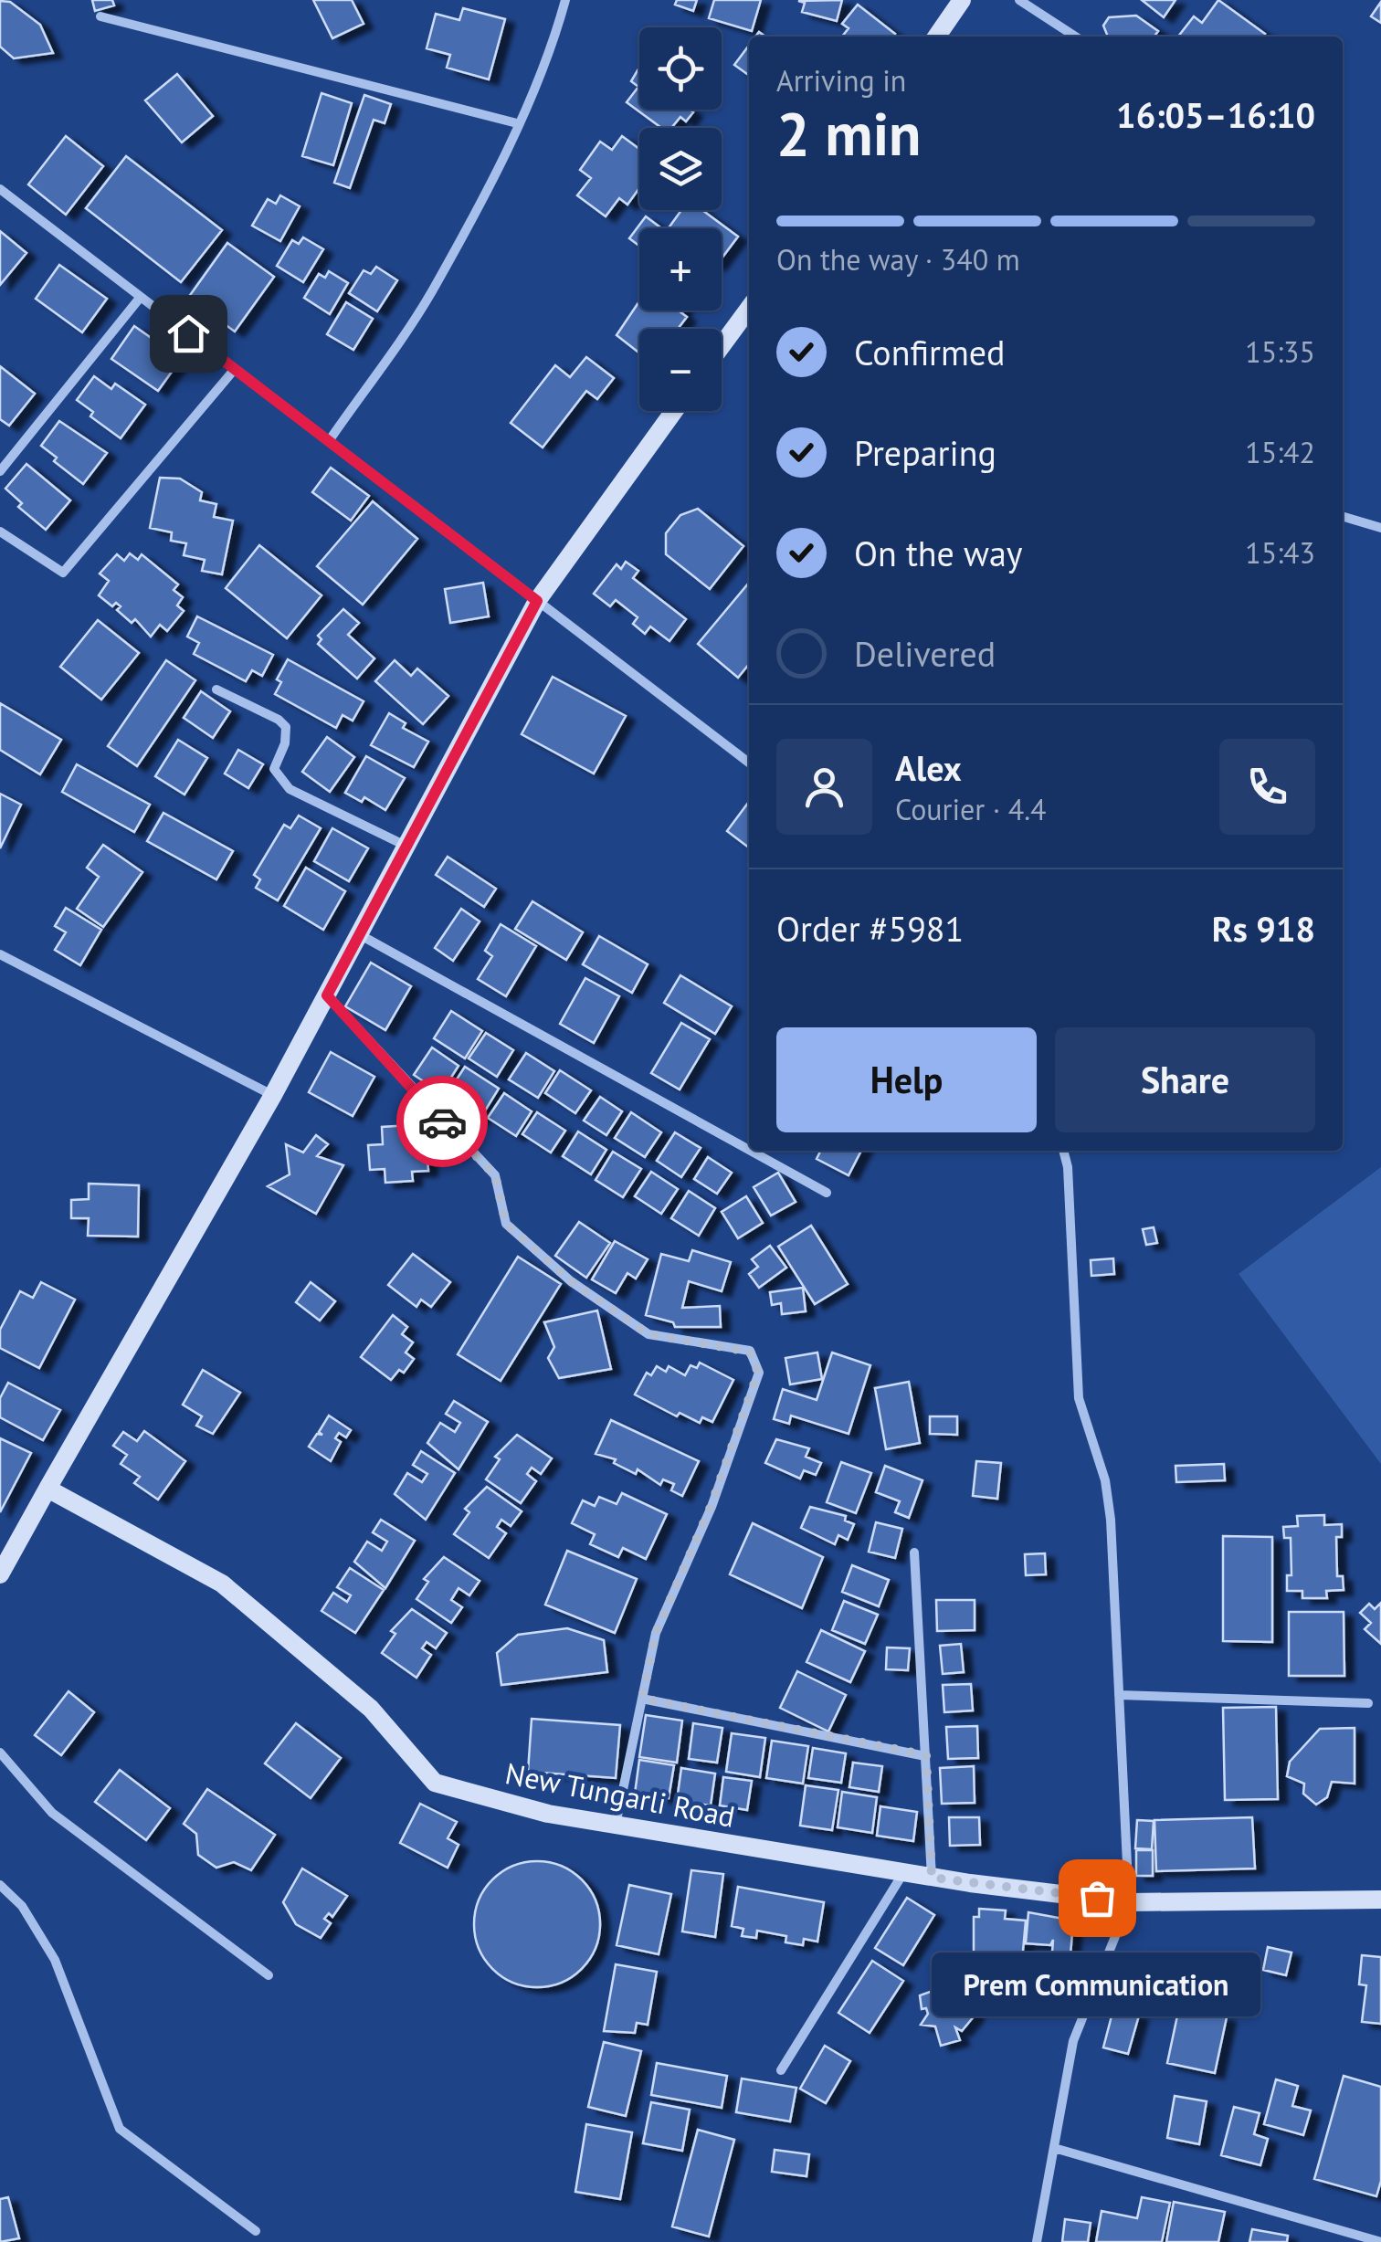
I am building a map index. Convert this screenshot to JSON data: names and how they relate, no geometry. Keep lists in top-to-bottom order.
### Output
{
  "streets": {
    "street": ["New Tungarli Road"]
  },
  "places": ["Prem Communication"],
  "page": {
    "map_buttons": ["+", "−"],
    "heading": ["2 min", "Arriving in", "16:05–16:10"],
    "panel": [
      "Alex",
      "Courier · 4.4",
      "Order #5981",
      "Rs 918"
    ],
    "bar": "On the way · 340 m",
    "list": [
      ["Confirmed", "15:35"],
      ["Preparing", "15:42"],
      ["On the way", "15:43"],
      "Delivered"
    ],
    "buttons": ["Help", "Share"],
    "bubble": "Prem Communication"
  }
}
